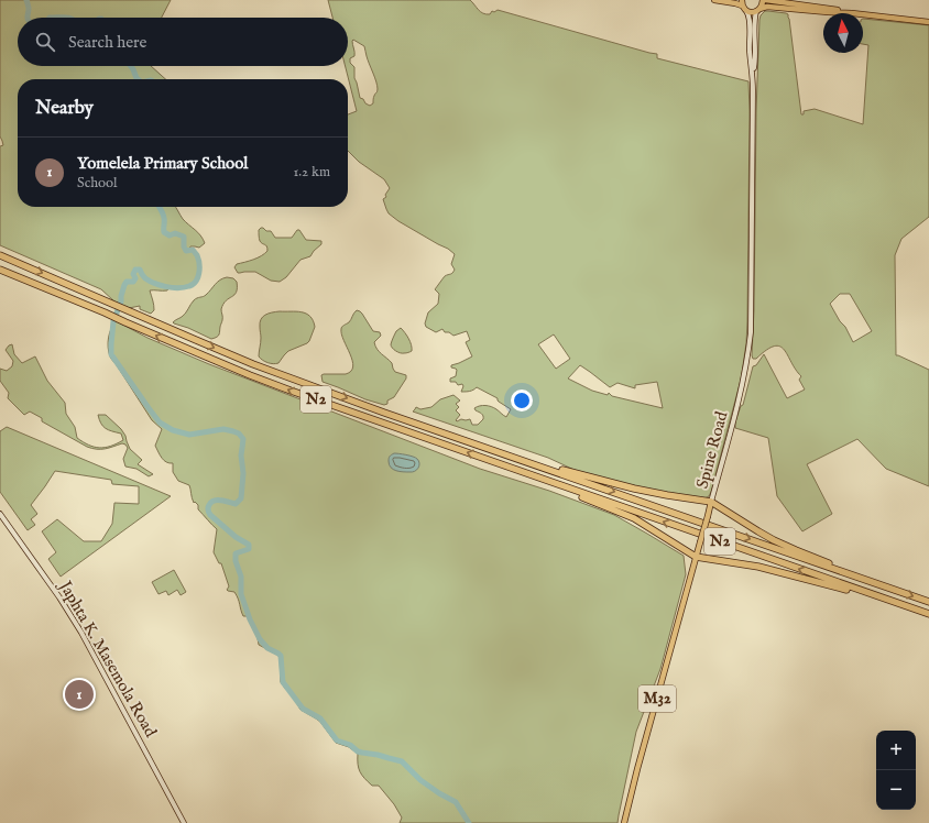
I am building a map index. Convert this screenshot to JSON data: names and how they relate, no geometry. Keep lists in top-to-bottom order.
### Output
{
  "streets": {
    "highway": ["N2"],
    "main road": ["Spine Road", "Japhta K. Masemola Road", "M32"]
  },
  "north": "top",
  "page": {
    "search": "Search here",
    "heading": "Nearby",
    "list": [
      {
        "mark": "1",
        "name": "Yomelela Primary School",
        "note": "School",
        "value": "1.2 km"
      }
    ],
    "pins": "1",
    "map_buttons": ["+", "−"]
  }
}
